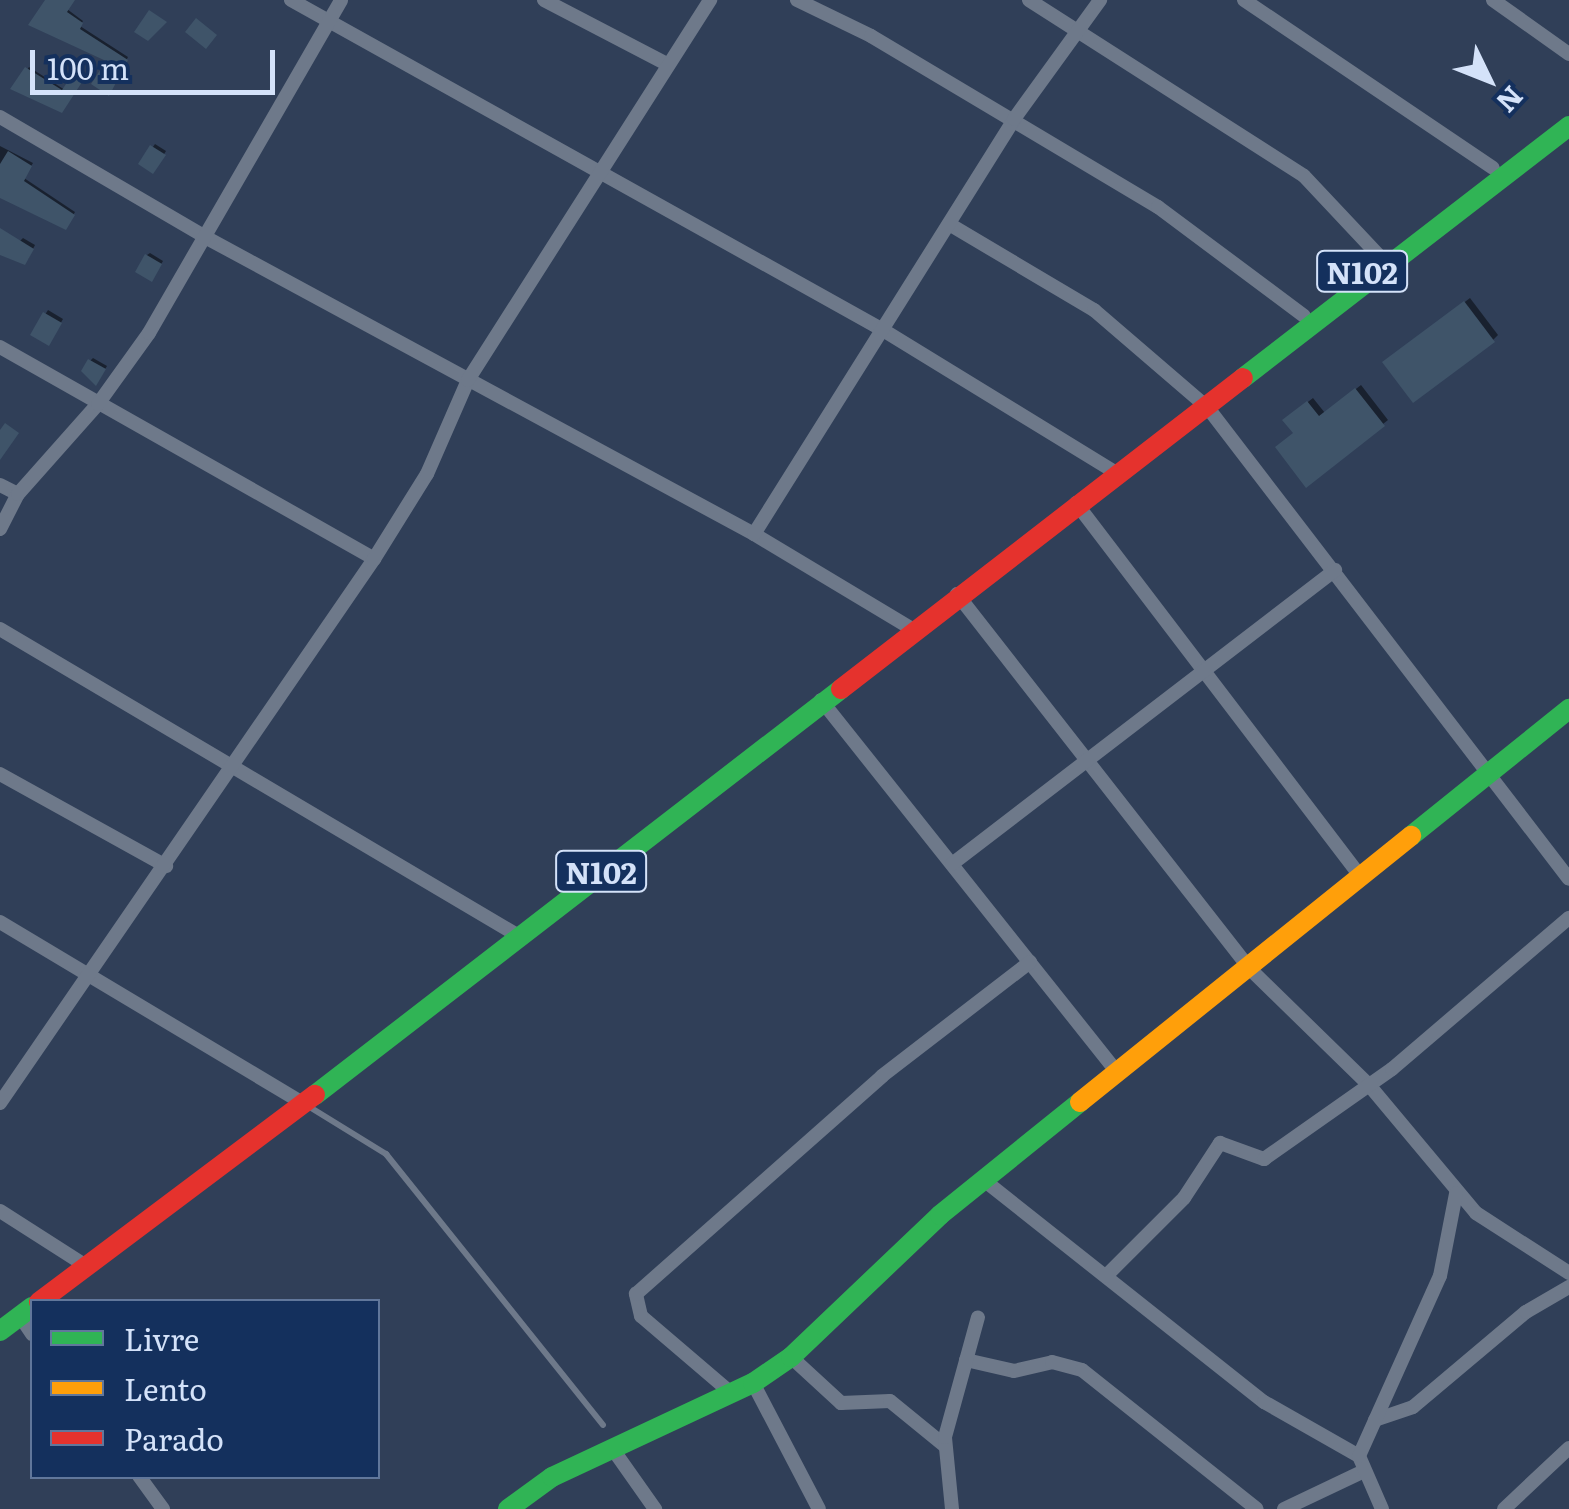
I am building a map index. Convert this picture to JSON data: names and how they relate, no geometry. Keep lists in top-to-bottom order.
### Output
{
  "streets": {
    "main road": ["N102"]
  },
  "legend": ["Livre", "Lento", "Parado"],
  "scale_bar": "100 m",
  "north": "bottom right"
}
